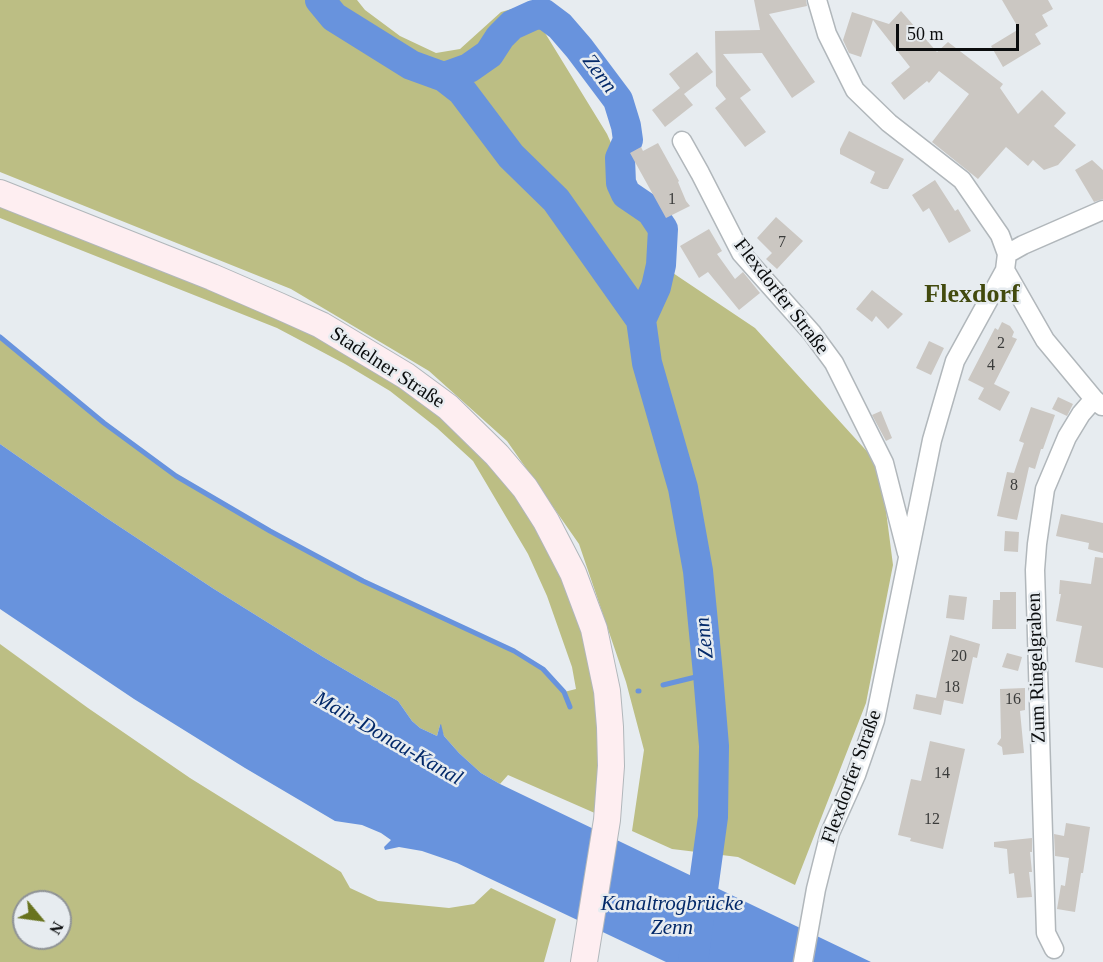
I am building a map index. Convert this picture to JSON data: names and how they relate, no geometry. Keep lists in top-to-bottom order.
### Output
{
  "streets": {
    "main road": ["Stadelner Straße"],
    "street": ["Flexdorfer Straße", "Zum Ringelgraben"]
  },
  "districts": ["Flexdorf"],
  "water": ["Zenn", "Main-Donau-Kanal", "Kanaltrogbrücke Zenn"],
  "house_numbers": [
    "1",
    "7",
    "2",
    "4",
    "8",
    "20",
    "18",
    "16",
    "14",
    "12"
  ],
  "scale_bar": "50 m",
  "north": "bottom right"
}
